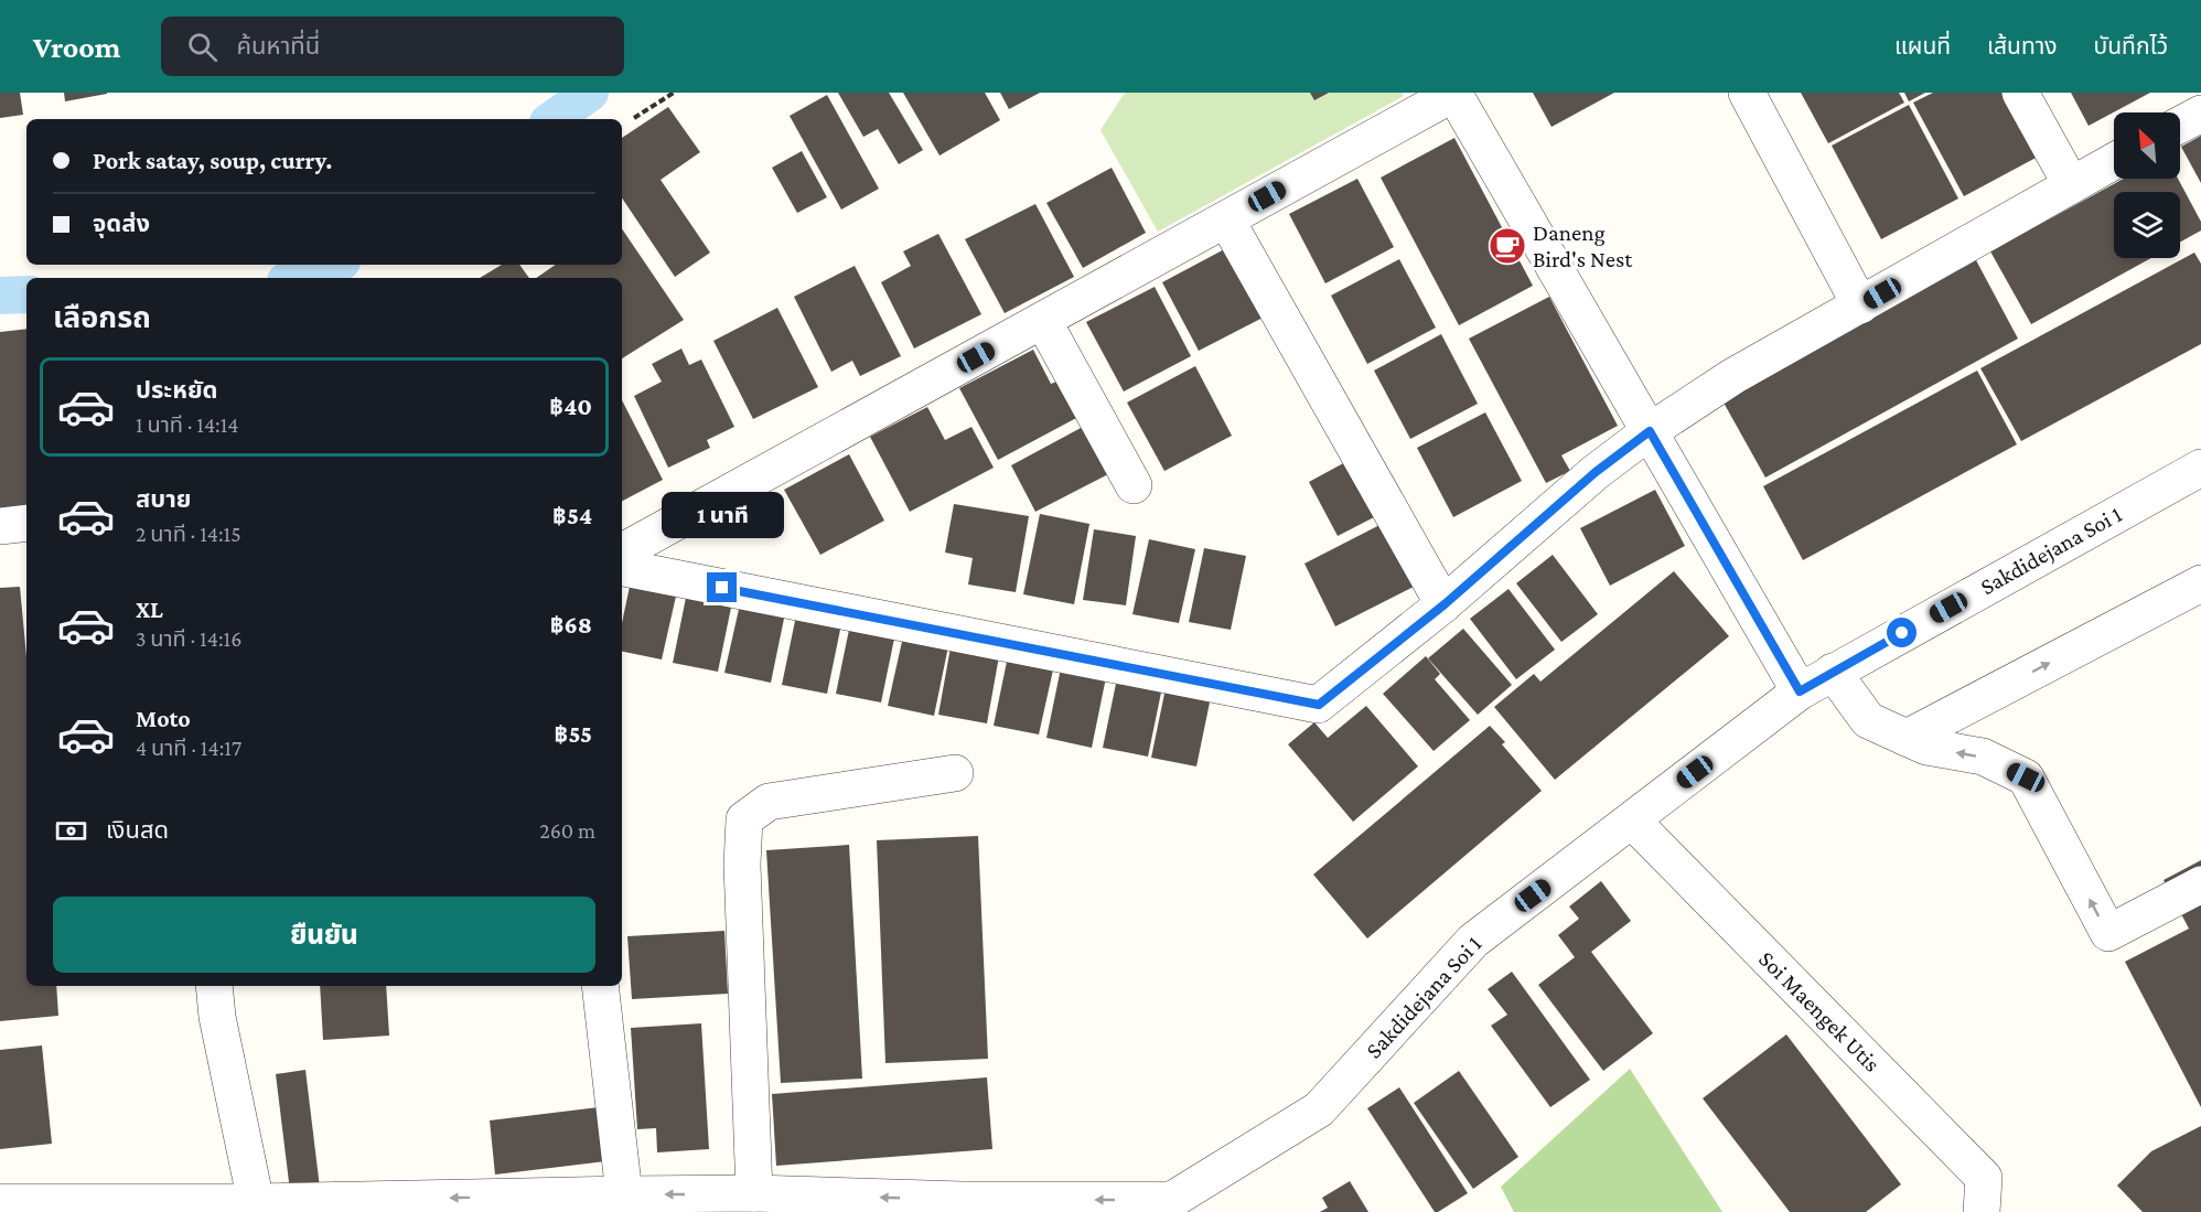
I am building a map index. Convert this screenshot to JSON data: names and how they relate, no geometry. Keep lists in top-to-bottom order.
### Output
{
  "streets": {
    "street": ["Sakdidejana Soi 1", "Soi Maengek Utis"]
  },
  "crossings": [
    ["Sakdidejana Soi 1", "Soi Maengek Utis"]
  ],
  "places": {
    "cafe": ["Daneng Bird's Nest"]
  },
  "north": "top left",
  "page": {
    "header": "Vroom",
    "search": "ค้นหาที่นี่",
    "nav": ["แผนที่", "เส้นทาง", "บันทึกไว้"],
    "banner": ["Pork satay, soup, curry.", "จุดส่ง"],
    "heading": "เลือกรถ",
    "list": [
      {
        "name": "ประหยัด",
        "note": "1 นาที · 14:14",
        "value": "฿40"
      },
      {
        "name": "สบาย",
        "note": "2 นาที · 14:15",
        "value": "฿54"
      },
      {
        "name": "XL",
        "note": "3 นาที · 14:16",
        "value": "฿68"
      },
      {
        "name": "Moto",
        "note": "4 นาที · 14:17",
        "value": "฿55"
      }
    ],
    "bubble": "1 นาที",
    "pay": ["เงินสด", "260 m"],
    "buttons": "ยืนยัน"
  }
}
